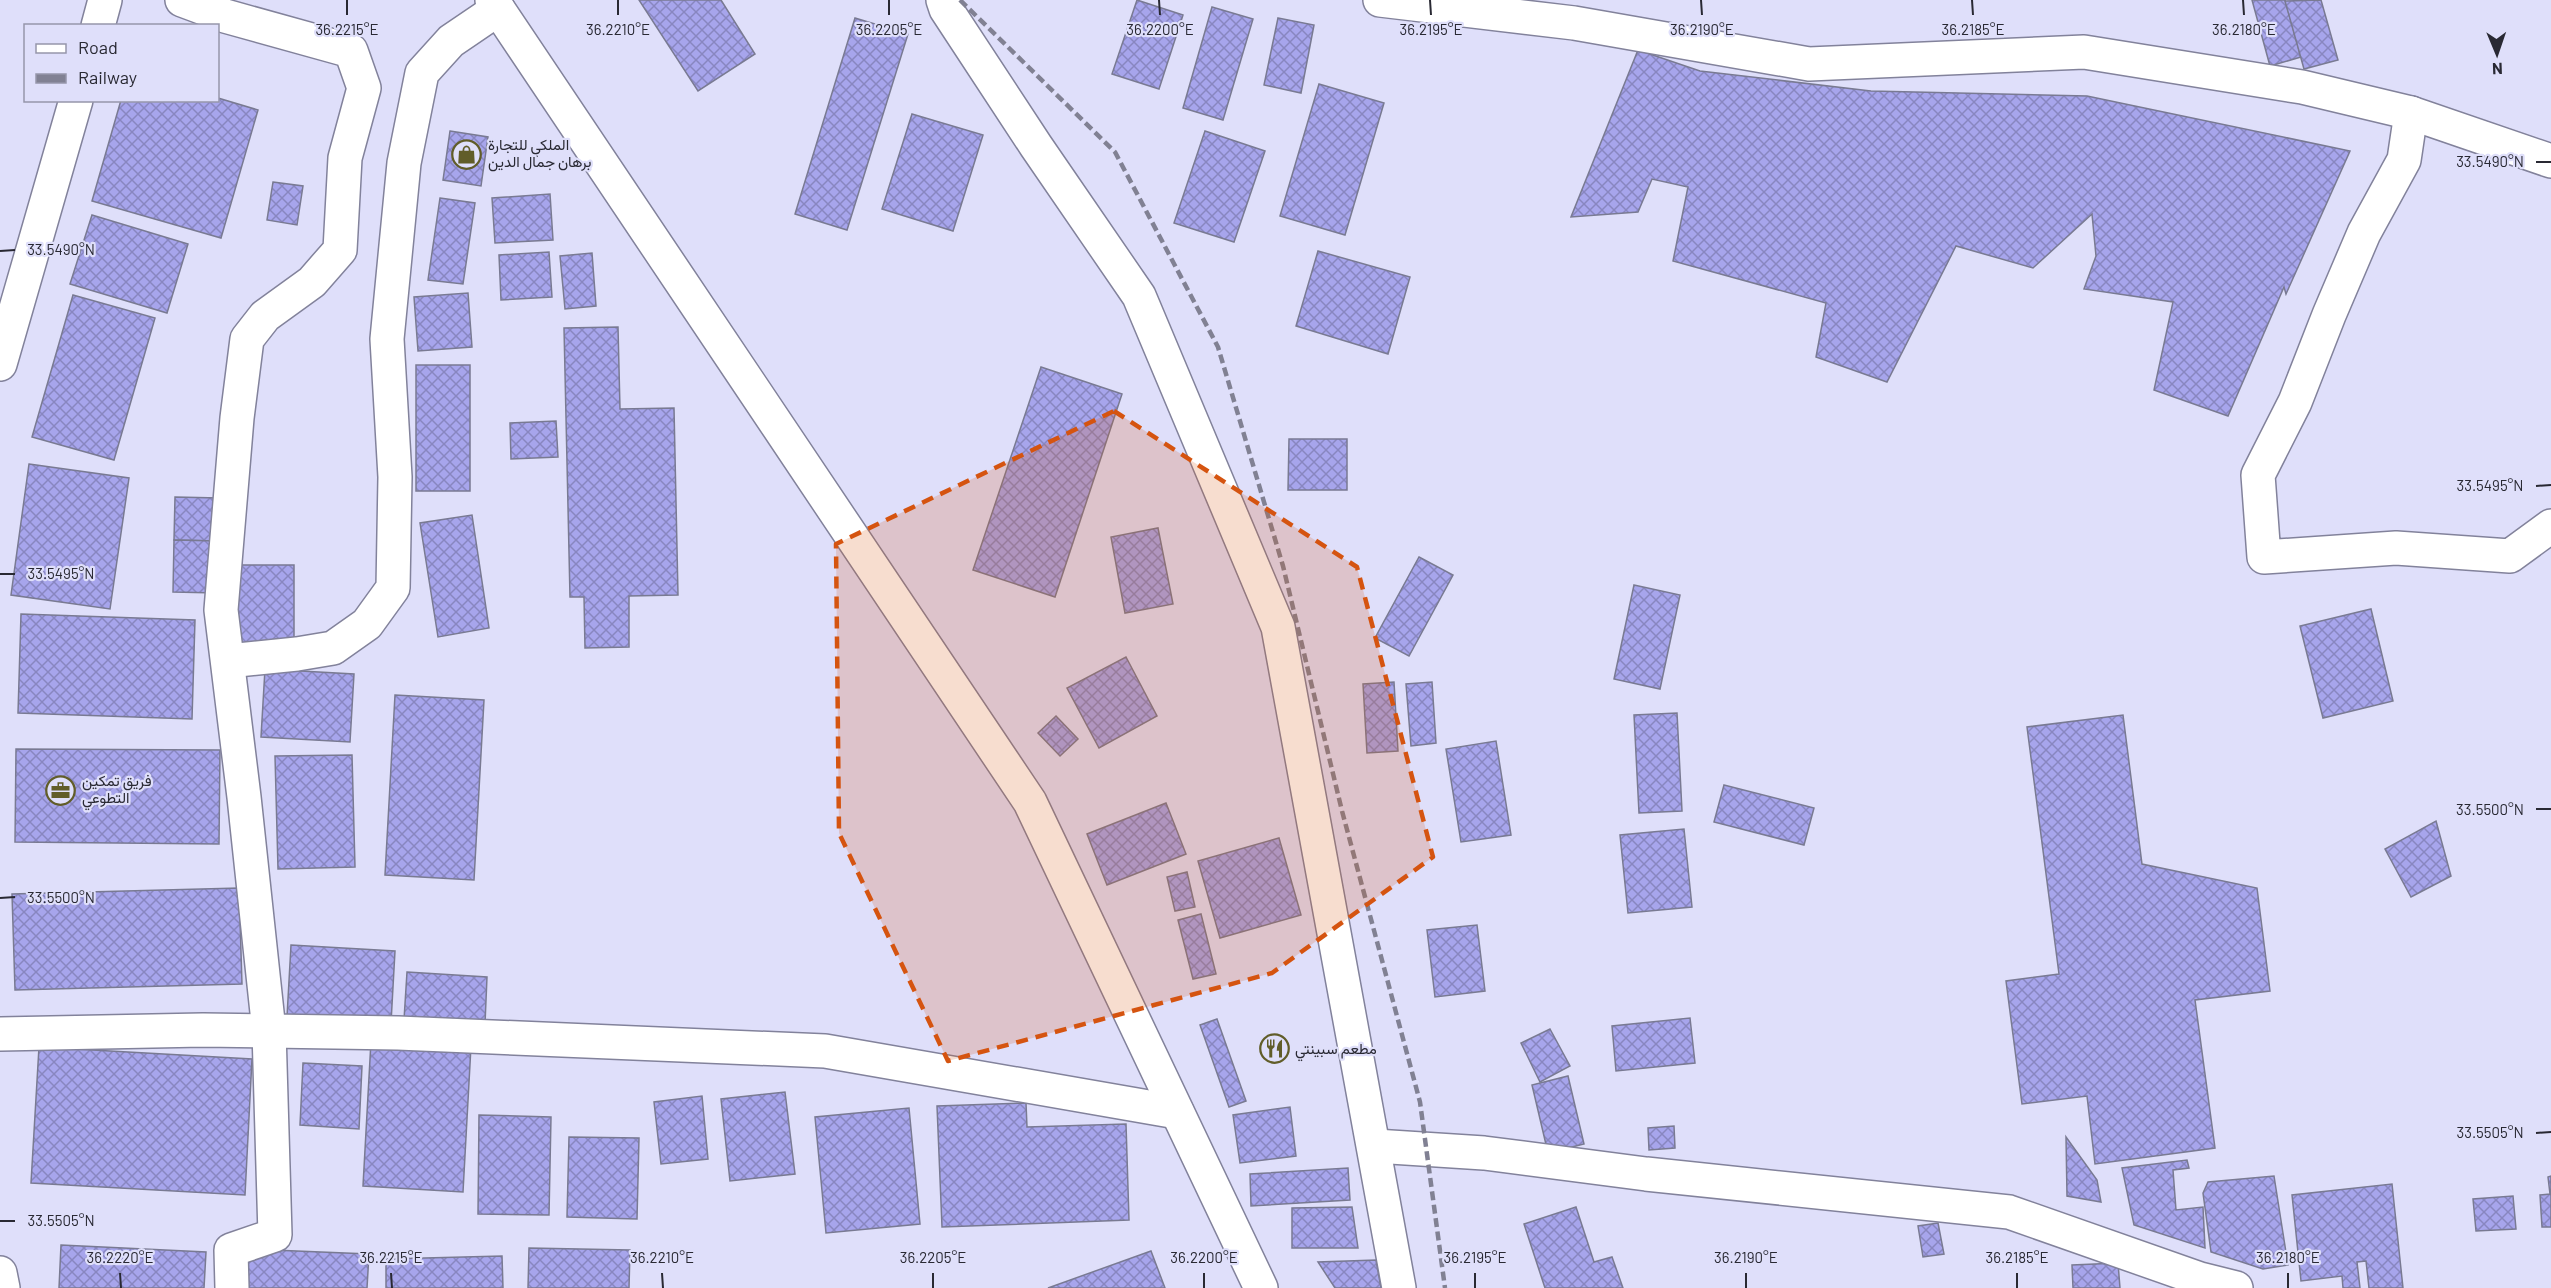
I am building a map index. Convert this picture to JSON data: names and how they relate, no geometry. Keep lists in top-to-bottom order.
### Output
{
  "places": {
    "shop": ["الملكي للتجارة برهان جمال الدين"],
    "office": ["فريق تمكين التطوعي"],
    "restaurant": ["مطعم سبينتي"]
  },
  "legend": ["Road", "Railway"],
  "north": "bottom",
  "coordinates": [
    "36.2215°E",
    "36.2210°E",
    "36.2205°E",
    "36.2200°E",
    "36.2195°E",
    "36.2190°E",
    "36.2185°E",
    "36.2180°E",
    "33.5490°N",
    "33.5495°N",
    "33.5500°N",
    "33.5505°N",
    "36.2220°E"
  ]
}
